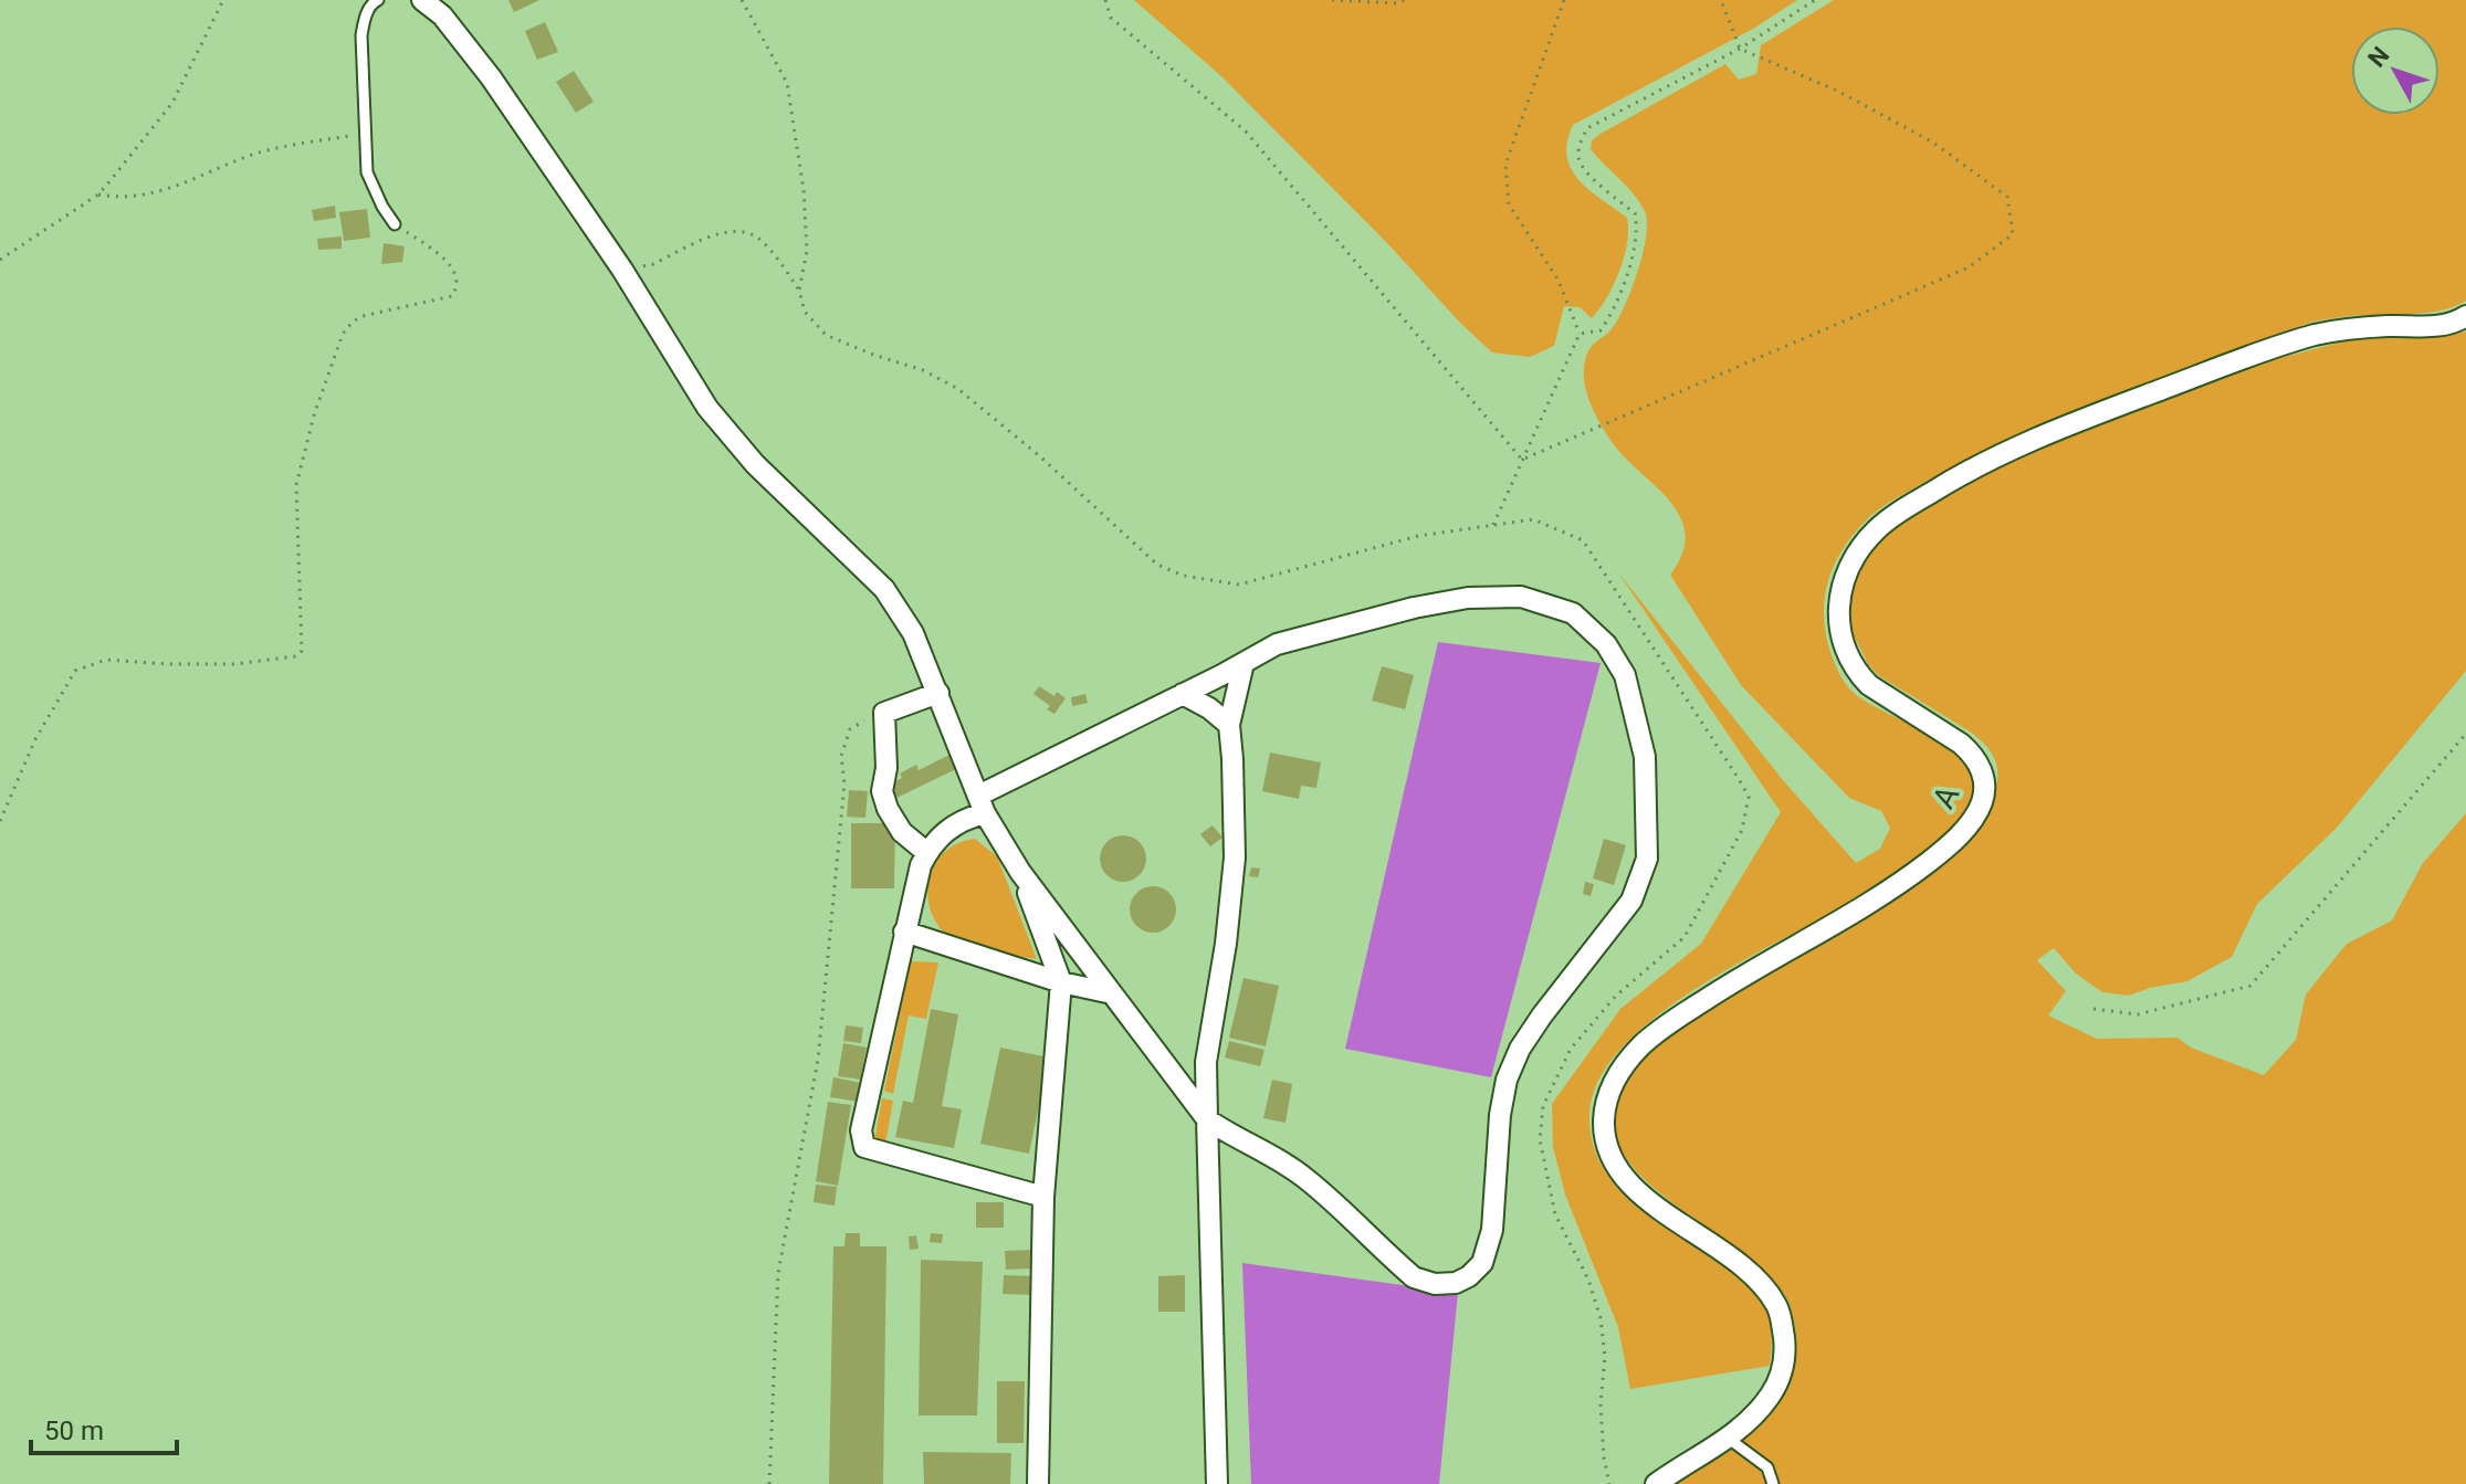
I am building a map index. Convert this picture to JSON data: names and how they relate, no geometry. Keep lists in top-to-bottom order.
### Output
{
  "streets": {
    "street": ["A"]
  },
  "scale_bar": "50 m",
  "north": "top left"
}
